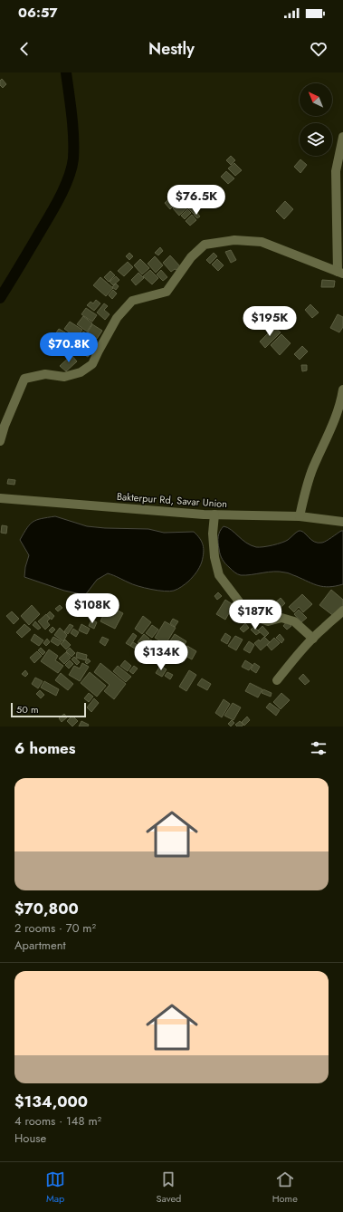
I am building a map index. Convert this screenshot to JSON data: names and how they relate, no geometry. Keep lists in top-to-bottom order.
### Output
{
  "streets": {
    "street": ["Bakterpur Rd, Savar Union"]
  },
  "scale_bar": "50 m",
  "north": "top left",
  "page": {
    "status": "06:57",
    "header": "Nestly",
    "price": [
      "$76.5K",
      "$195K",
      "$70.8K",
      "$108K",
      "$187K",
      "$134K"
    ],
    "scale": "50 m",
    "heading": "6 homes",
    "list": [
      {
        "name": "$70,800",
        "note": "2 rooms · 70 m² · Apartment"
      },
      {
        "name": "$134,000",
        "note": "4 rooms · 148 m² · House"
      }
    ],
    "tabs": ["Map", "Saved", "Home"]
  }
}
